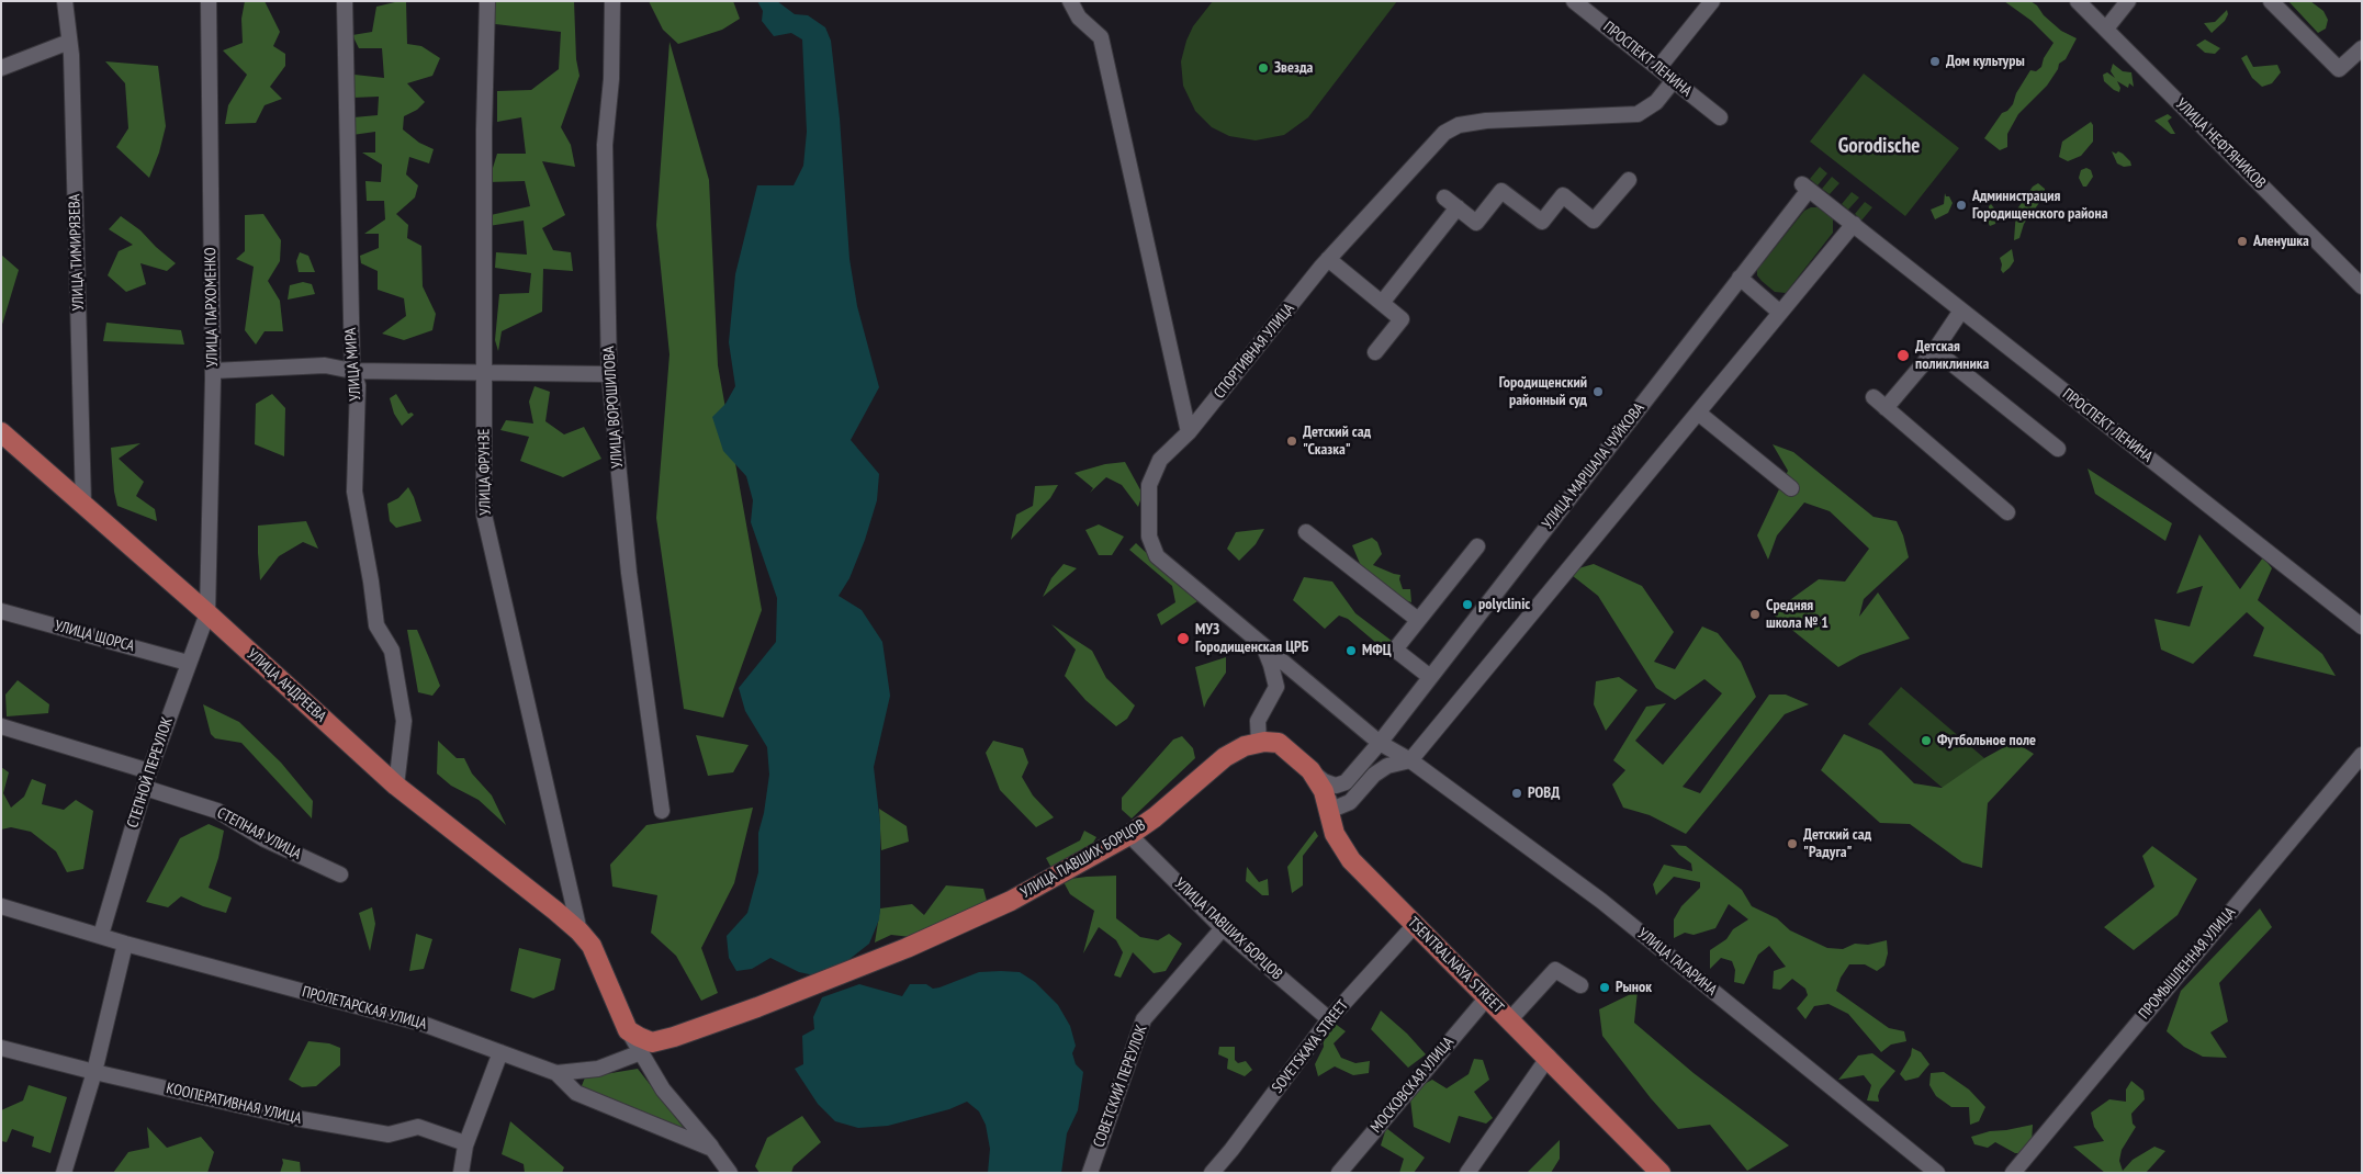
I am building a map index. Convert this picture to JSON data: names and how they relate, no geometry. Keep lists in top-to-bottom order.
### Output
{
  "streets": {
    "main road": ["УЛИЦА АНДРЕЕВА", "УЛИЦА ПАВШИХ БОРЦОВ", "TSENTRALNAYA STREET"],
    "street": [
      "ПРОСПЕКТ ЛЕНИНА",
      "УЛИЦА НЕФТЯНИКОВ",
      "УЛИЦА ТИМИРЯЗЕВА",
      "УЛИЦА ПАРХОМЕНКО",
      "СПОРТИВНАЯ УЛИЦА",
      "УЛИЦА МИРА",
      "УЛИЦА ВОРОШИЛОВА",
      "УЛИЦА МАРШАЛА ЧУЙКОВА",
      "УЛИЦА ФРУНЗЕ",
      "УЛИЦА ЩОРСА",
      "СТЕПНОЙ ПЕРЕУЛОК",
      "СТЕПНАЯ УЛИЦА",
      "УЛИЦА ГАГАРИНА",
      "ПРОМЫШЛЕННАЯ УЛИЦА",
      "ПРОЛЕТАРСКАЯ УЛИЦА",
      "SOVETSKAYA STREET",
      "МОСКОВСКАЯ УЛИЦА",
      "СОВЕТСКИЙ ПЕРЕУЛОК",
      "КООПЕРАТИВНАЯ УЛИЦА"
    ]
  },
  "crossings": [
    ["ПРОСПЕКТ ЛЕНИНА", "СПОРТИВНАЯ УЛИЦА"],
    ["ПРОСПЕКТ ЛЕНИНА", "УЛИЦА МАРШАЛА ЧУЙКОВА"],
    ["УЛИЦА ТИМИРЯЗЕВА", "УЛИЦА АНДРЕЕВА"],
    ["УЛИЦА ПАРХОМЕНКО", "УЛИЦА АНДРЕЕВА"],
    ["УЛИЦА ПАРХОМЕНКО", "СТЕПНОЙ ПЕРЕУЛОК"],
    ["СПОРТИВНАЯ УЛИЦА", "УЛИЦА МАРШАЛА ЧУЙКОВА"],
    ["СПОРТИВНАЯ УЛИЦА", "УЛИЦА ГАГАРИНА"],
    ["УЛИЦА МИРА", "УЛИЦА АНДРЕЕВА"],
    ["УЛИЦА МАРШАЛА ЧУЙКОВА", "УЛИЦА ГАГАРИНА"],
    ["УЛИЦА ФРУНЗЕ", "УЛИЦА АНДРЕЕВА"],
    ["УЛИЦА ЩОРСА", "СТЕПНОЙ ПЕРЕУЛОК"],
    ["УЛИЦА АНДРЕЕВА", "СТЕПНОЙ ПЕРЕУЛОК"],
    ["УЛИЦА АНДРЕЕВА", "УЛИЦА ПАВШИХ БОРЦОВ"],
    ["СТЕПНОЙ ПЕРЕУЛОК", "СТЕПНАЯ УЛИЦА"],
    ["СТЕПНОЙ ПЕРЕУЛОК", "ПРОЛЕТАРСКАЯ УЛИЦА"],
    ["УЛИЦА ПАВШИХ БОРЦОВ", "TSENTRALNAYA STREET"],
    ["УЛИЦА ПАВШИХ БОРЦОВ", "SOVETSKAYA STREET"],
    ["УЛИЦА ПАВШИХ БОРЦОВ", "СОВЕТСКИЙ ПЕРЕУЛОК"],
    ["TSENTRALNAYA STREET", "SOVETSKAYA STREET"],
    ["TSENTRALNAYA STREET", "МОСКОВСКАЯ УЛИЦА"]
  ],
  "districts": ["Gorodische"],
  "places": [
    "Дом культуры",
    "Звезда",
    "Администрация Городищенского района",
    "Аленушка",
    "Детская поликлиника",
    "Городищенский районный суд",
    "Детский сад \"Сказка\"",
    "polyclinic",
    "Средняя школа № 1",
    "МУЗ Городищенская ЦРБ",
    "МФЦ",
    "Футбольное поле",
    "РОВД",
    "Детский сад \"Радуга\"",
    "Рынок"
  ]
}
